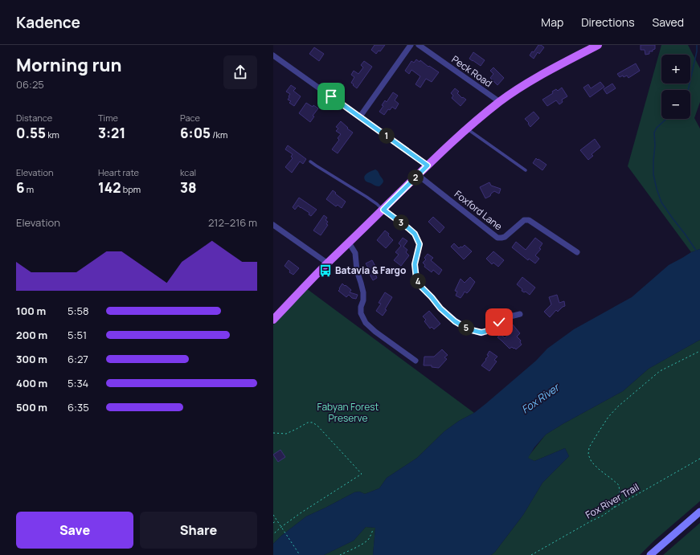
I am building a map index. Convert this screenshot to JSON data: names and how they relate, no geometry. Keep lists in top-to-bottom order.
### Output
{
  "streets": {
    "street": ["Peck Road", "Foxford Lane"],
    "path": ["Fox River Trail"]
  },
  "water": ["Fox River"],
  "parks": ["Fabyan Forest Preserve"],
  "places": {
    "bus stop": ["Batavia & Fargo"]
  },
  "page": {
    "header": "Kadence",
    "nav": ["Map", "Directions", "Saved"],
    "heading": ["Morning run", "06:25"],
    "map_buttons": ["+", "−"],
    "stats": [
      ["Distance", "0.55 km"],
      ["Time", "3:21"],
      ["Pace", "6:05 /km"],
      ["Elevation", "6 m"],
      ["Heart rate", "142 bpm"],
      ["kcal", "38"]
    ],
    "pins": [
      "1",
      "2",
      "3",
      "4",
      "5"
    ],
    "chart": ["Elevation", "212–216 m"],
    "list": [
      {
        "name": "100 m",
        "note": "5:58"
      },
      {
        "name": "200 m",
        "note": "5:51"
      },
      {
        "name": "300 m",
        "note": "6:27"
      },
      {
        "name": "400 m",
        "note": "5:34"
      },
      {
        "name": "500 m",
        "note": "6:35"
      }
    ],
    "buttons": ["Save", "Share"]
  }
}
